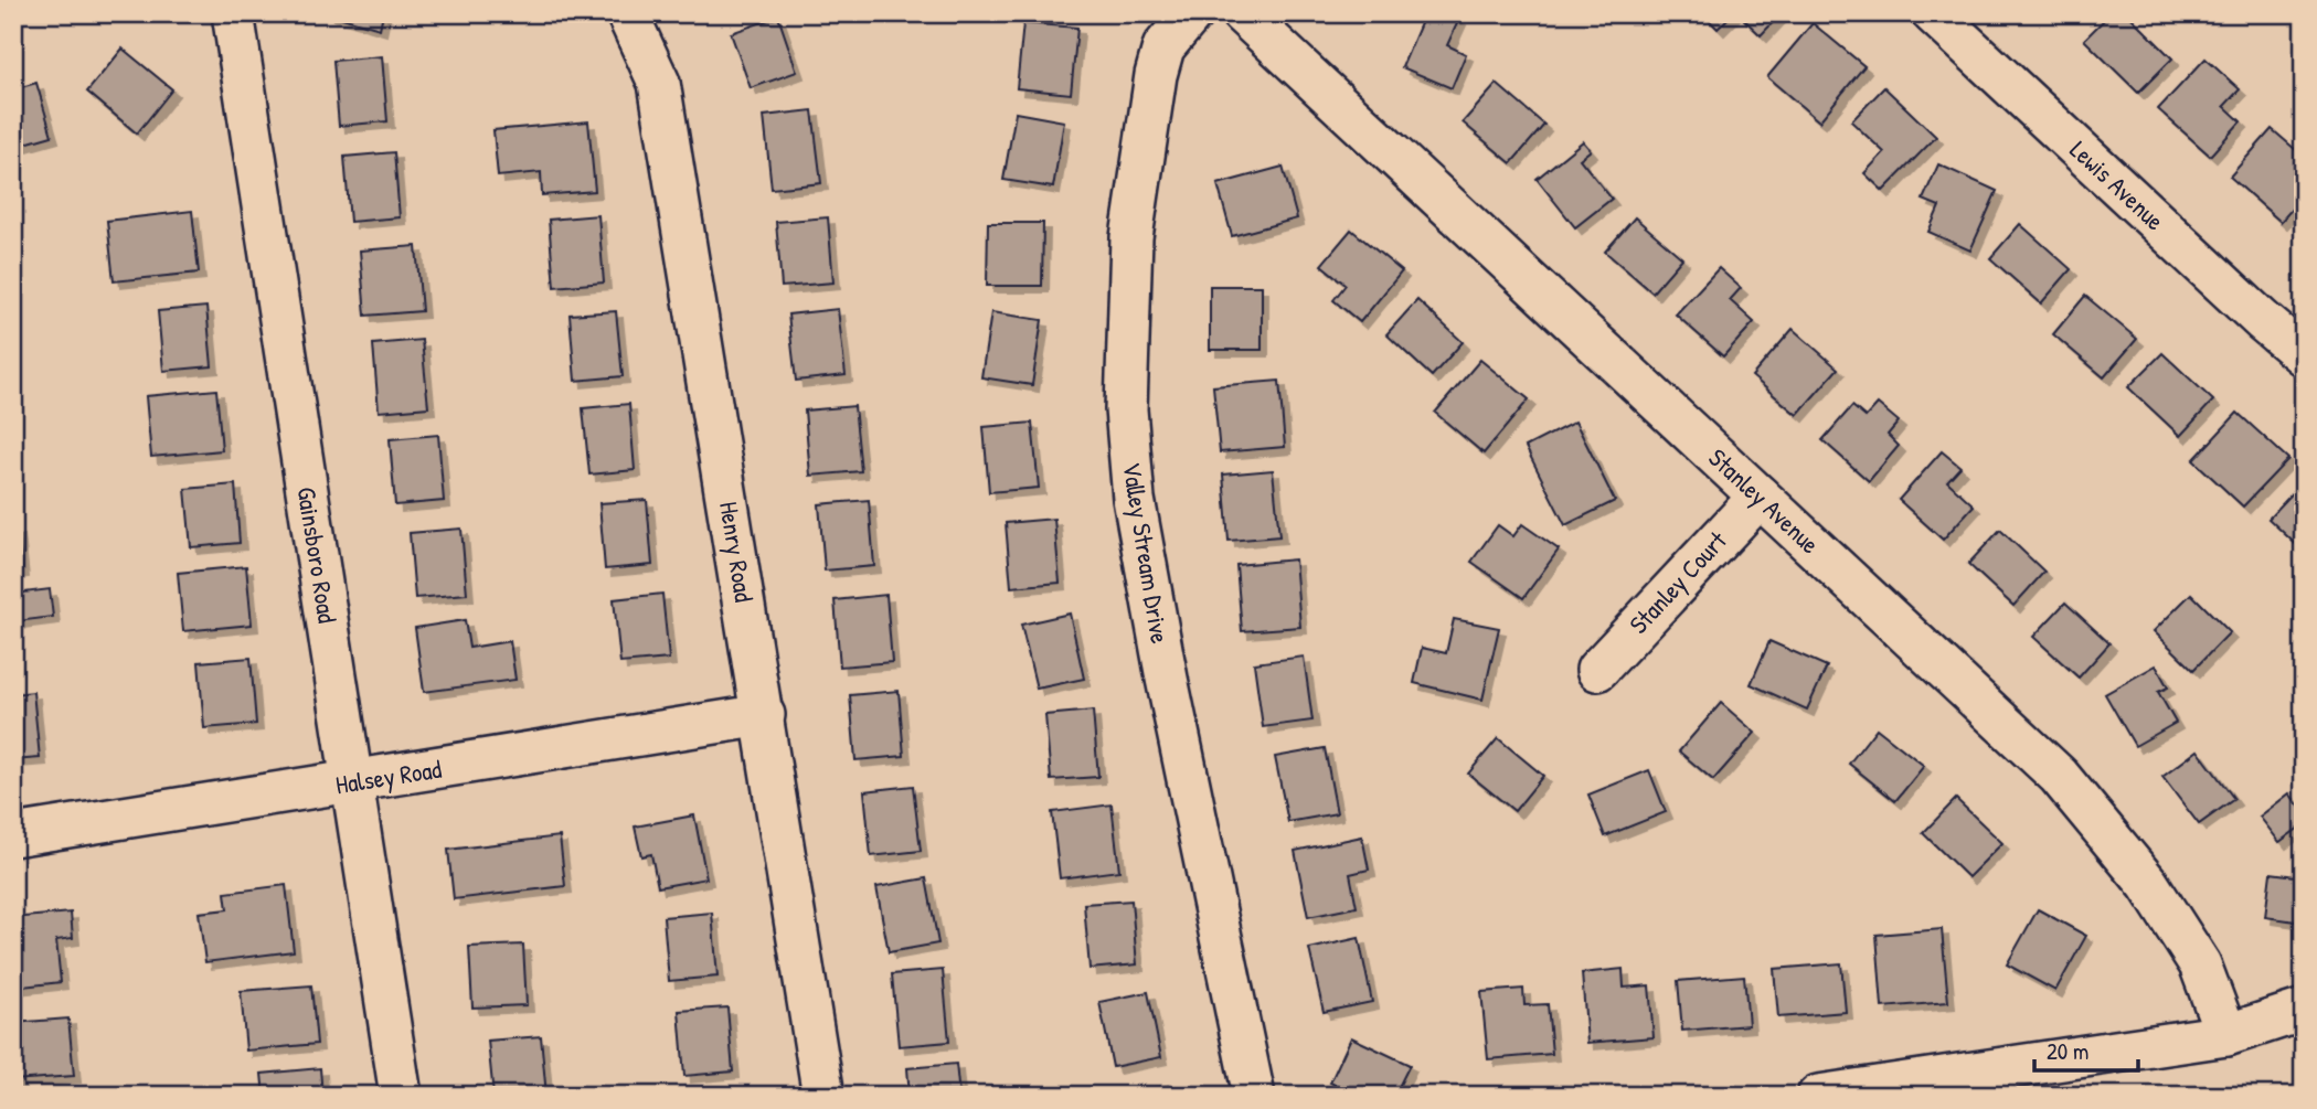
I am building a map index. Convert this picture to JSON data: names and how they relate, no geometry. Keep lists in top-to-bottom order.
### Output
{
  "streets": {
    "street": [
      "Lewis Avenue",
      "Stanley Avenue",
      "Henry Road",
      "Valley Stream Drive",
      "Gainsboro Road",
      "Stanley Court",
      "Halsey Road"
    ]
  },
  "crossings": [
    ["Stanley Avenue", "Stanley Court"],
    ["Henry Road", "Halsey Road"],
    ["Gainsboro Road", "Halsey Road"]
  ],
  "scale_bar": "20 m"
}
